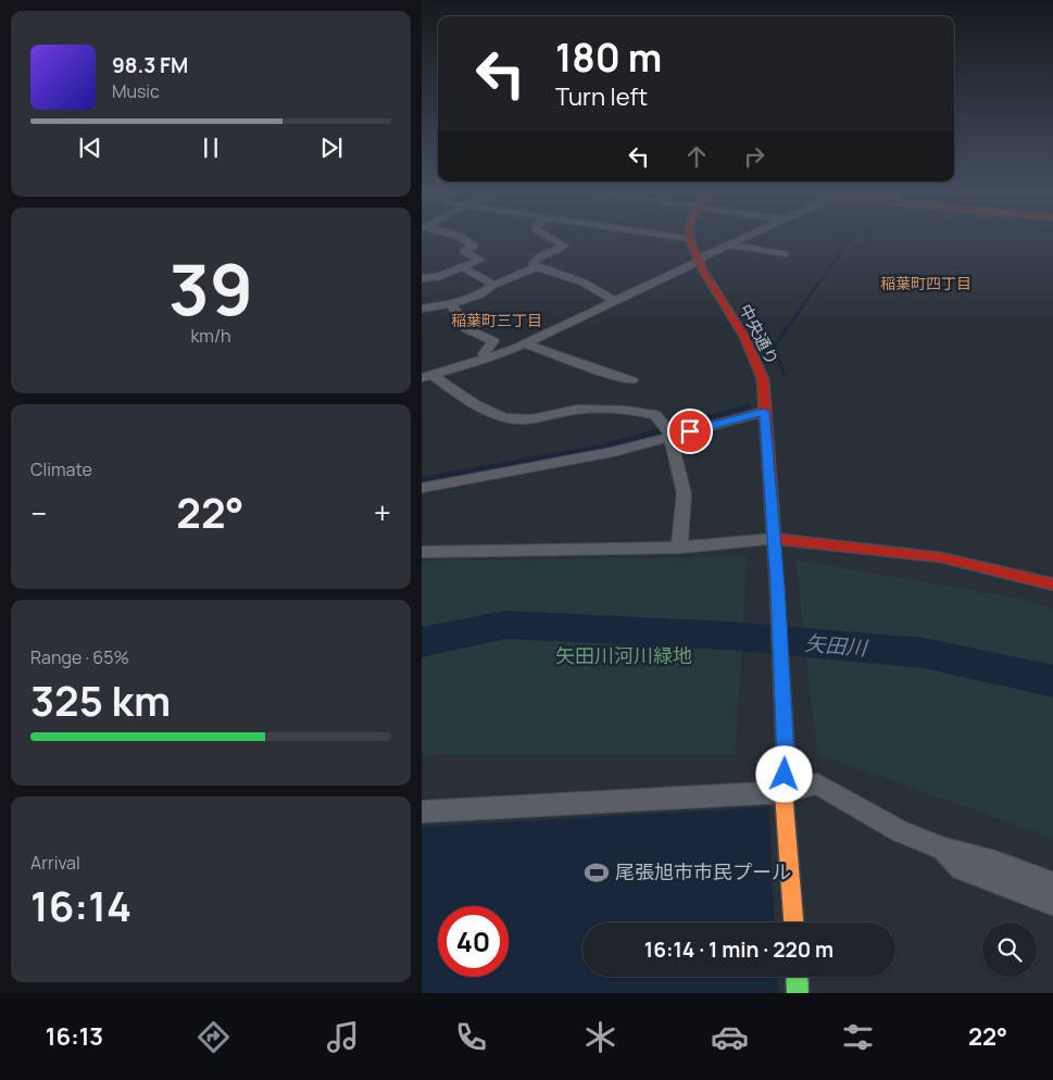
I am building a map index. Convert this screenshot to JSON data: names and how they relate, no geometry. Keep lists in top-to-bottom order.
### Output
{
  "streets": {
    "street": ["中央通り"]
  },
  "districts": ["稲葉町四丁目", "稲葉町三丁目"],
  "water": ["矢田川"],
  "parks": ["矢田川河川緑地"],
  "places": {
    "sports": ["尾張旭市市民プール"]
  },
  "page": {
    "turn": ["180 m", "Turn left"],
    "song": ["98.3 FM", "Music"],
    "tile": [
      ["39", "km/h"],
      "Climate",
      ["Range · 65%", "325 km"],
      ["Arrival", "16:14"]
    ],
    "heat": ["−", "22°", "+"],
    "limit": "40",
    "trip": "16:14 · 1 min · 220 m",
    "tabs": ["16:13", "22°"]
  }
}
